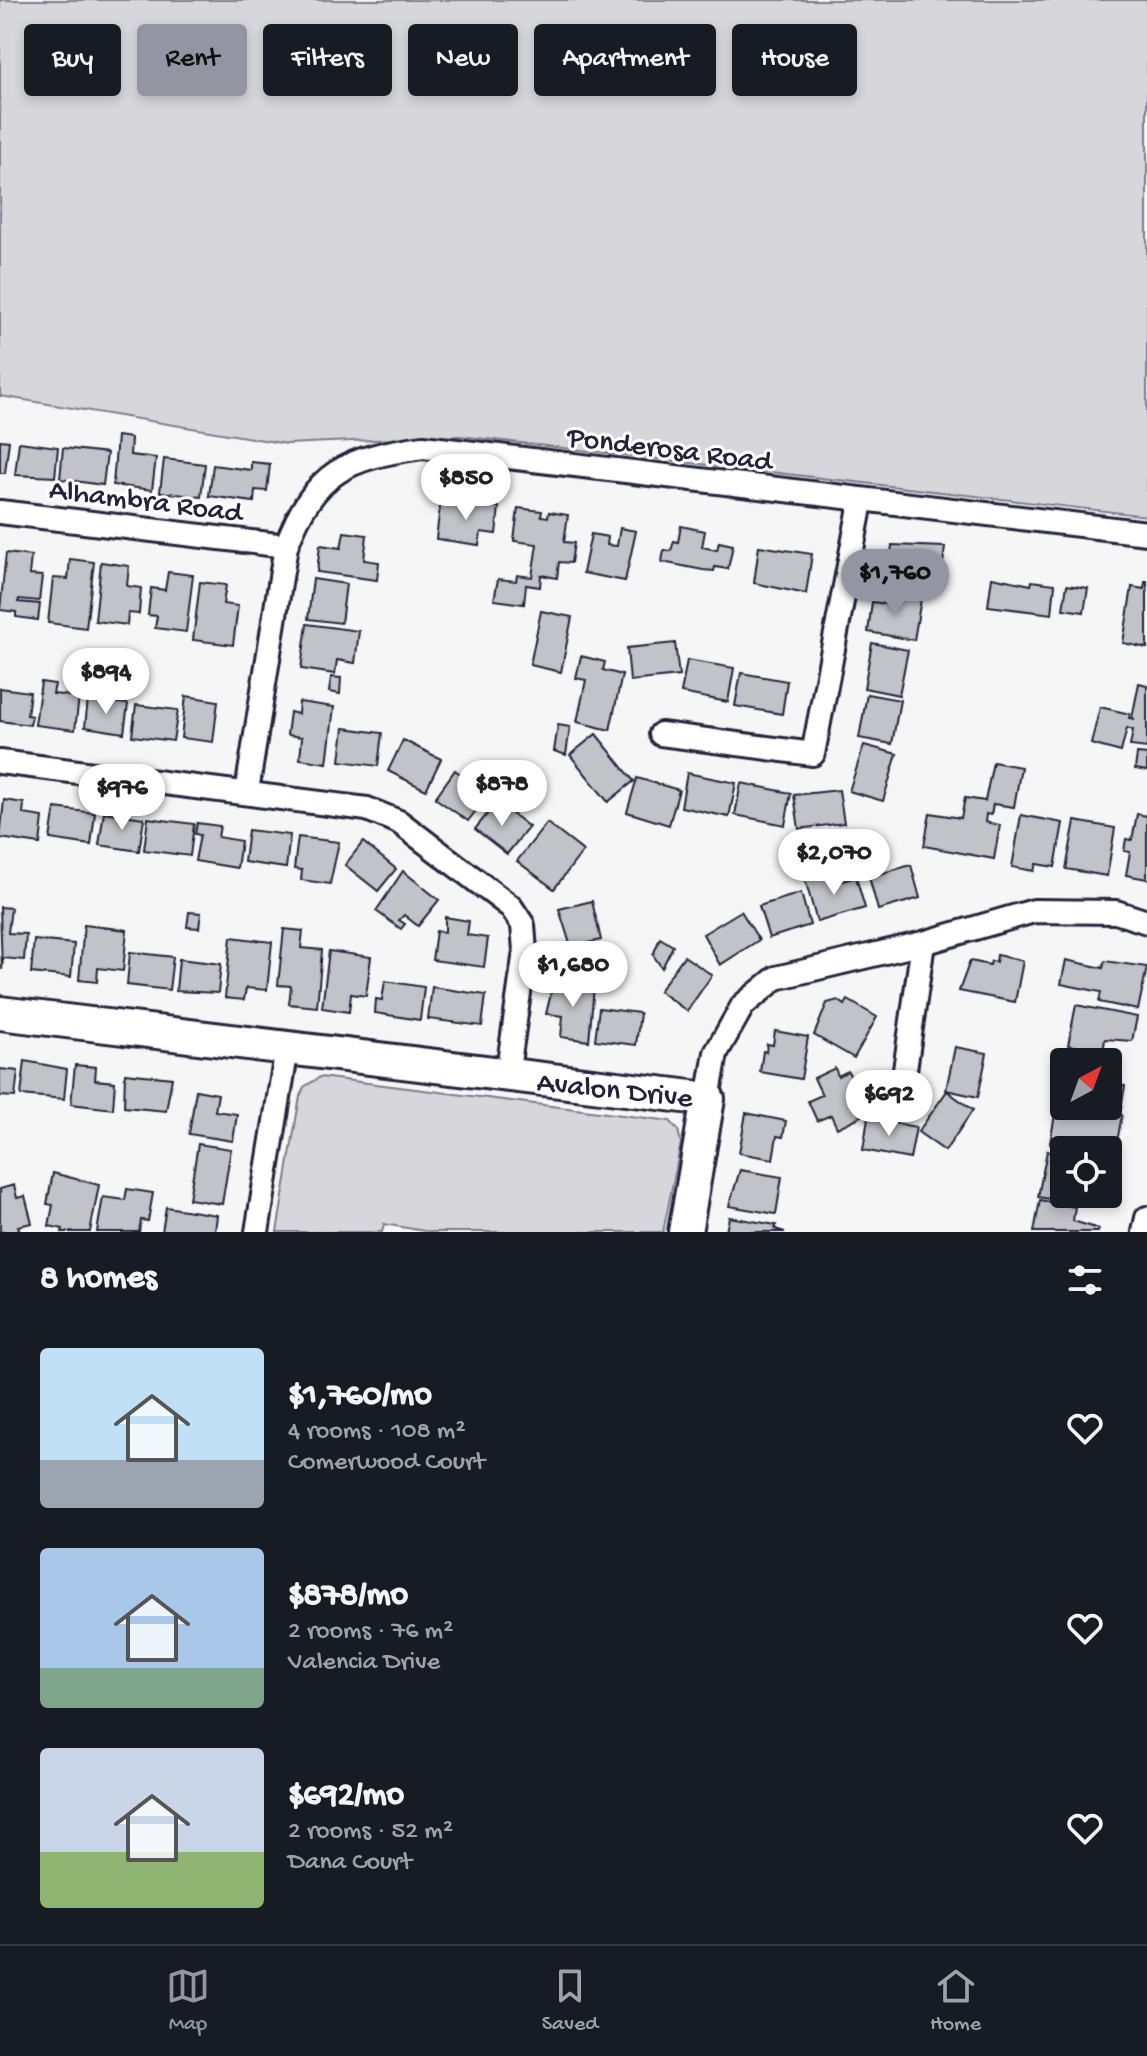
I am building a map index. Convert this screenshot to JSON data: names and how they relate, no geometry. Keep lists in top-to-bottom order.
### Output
{
  "streets": {
    "street": ["Ponderosa Road", "Alhambra Road", "Avalon Drive"]
  },
  "crossings": [
    ["Ponderosa Road", "Alhambra Road"]
  ],
  "north": "top right",
  "page": {
    "chip": [
      "Buy",
      "Rent",
      "Filters",
      "New",
      "Apartment",
      "House"
    ],
    "price": [
      "$850",
      "$1,760",
      "$894",
      "$878",
      "$976",
      "$2,070",
      "$1,680",
      "$692"
    ],
    "heading": "8 homes",
    "list": [
      {
        "name": "$1,760/mo",
        "note": "4 rooms · 108 m² · Comerwood Court"
      },
      {
        "name": "$878/mo",
        "note": "2 rooms · 76 m² · Valencia Drive"
      },
      {
        "name": "$692/mo",
        "note": "2 rooms · 52 m² · Dana Court"
      }
    ],
    "tabs": ["Map", "Saved", "Home"]
  }
}
